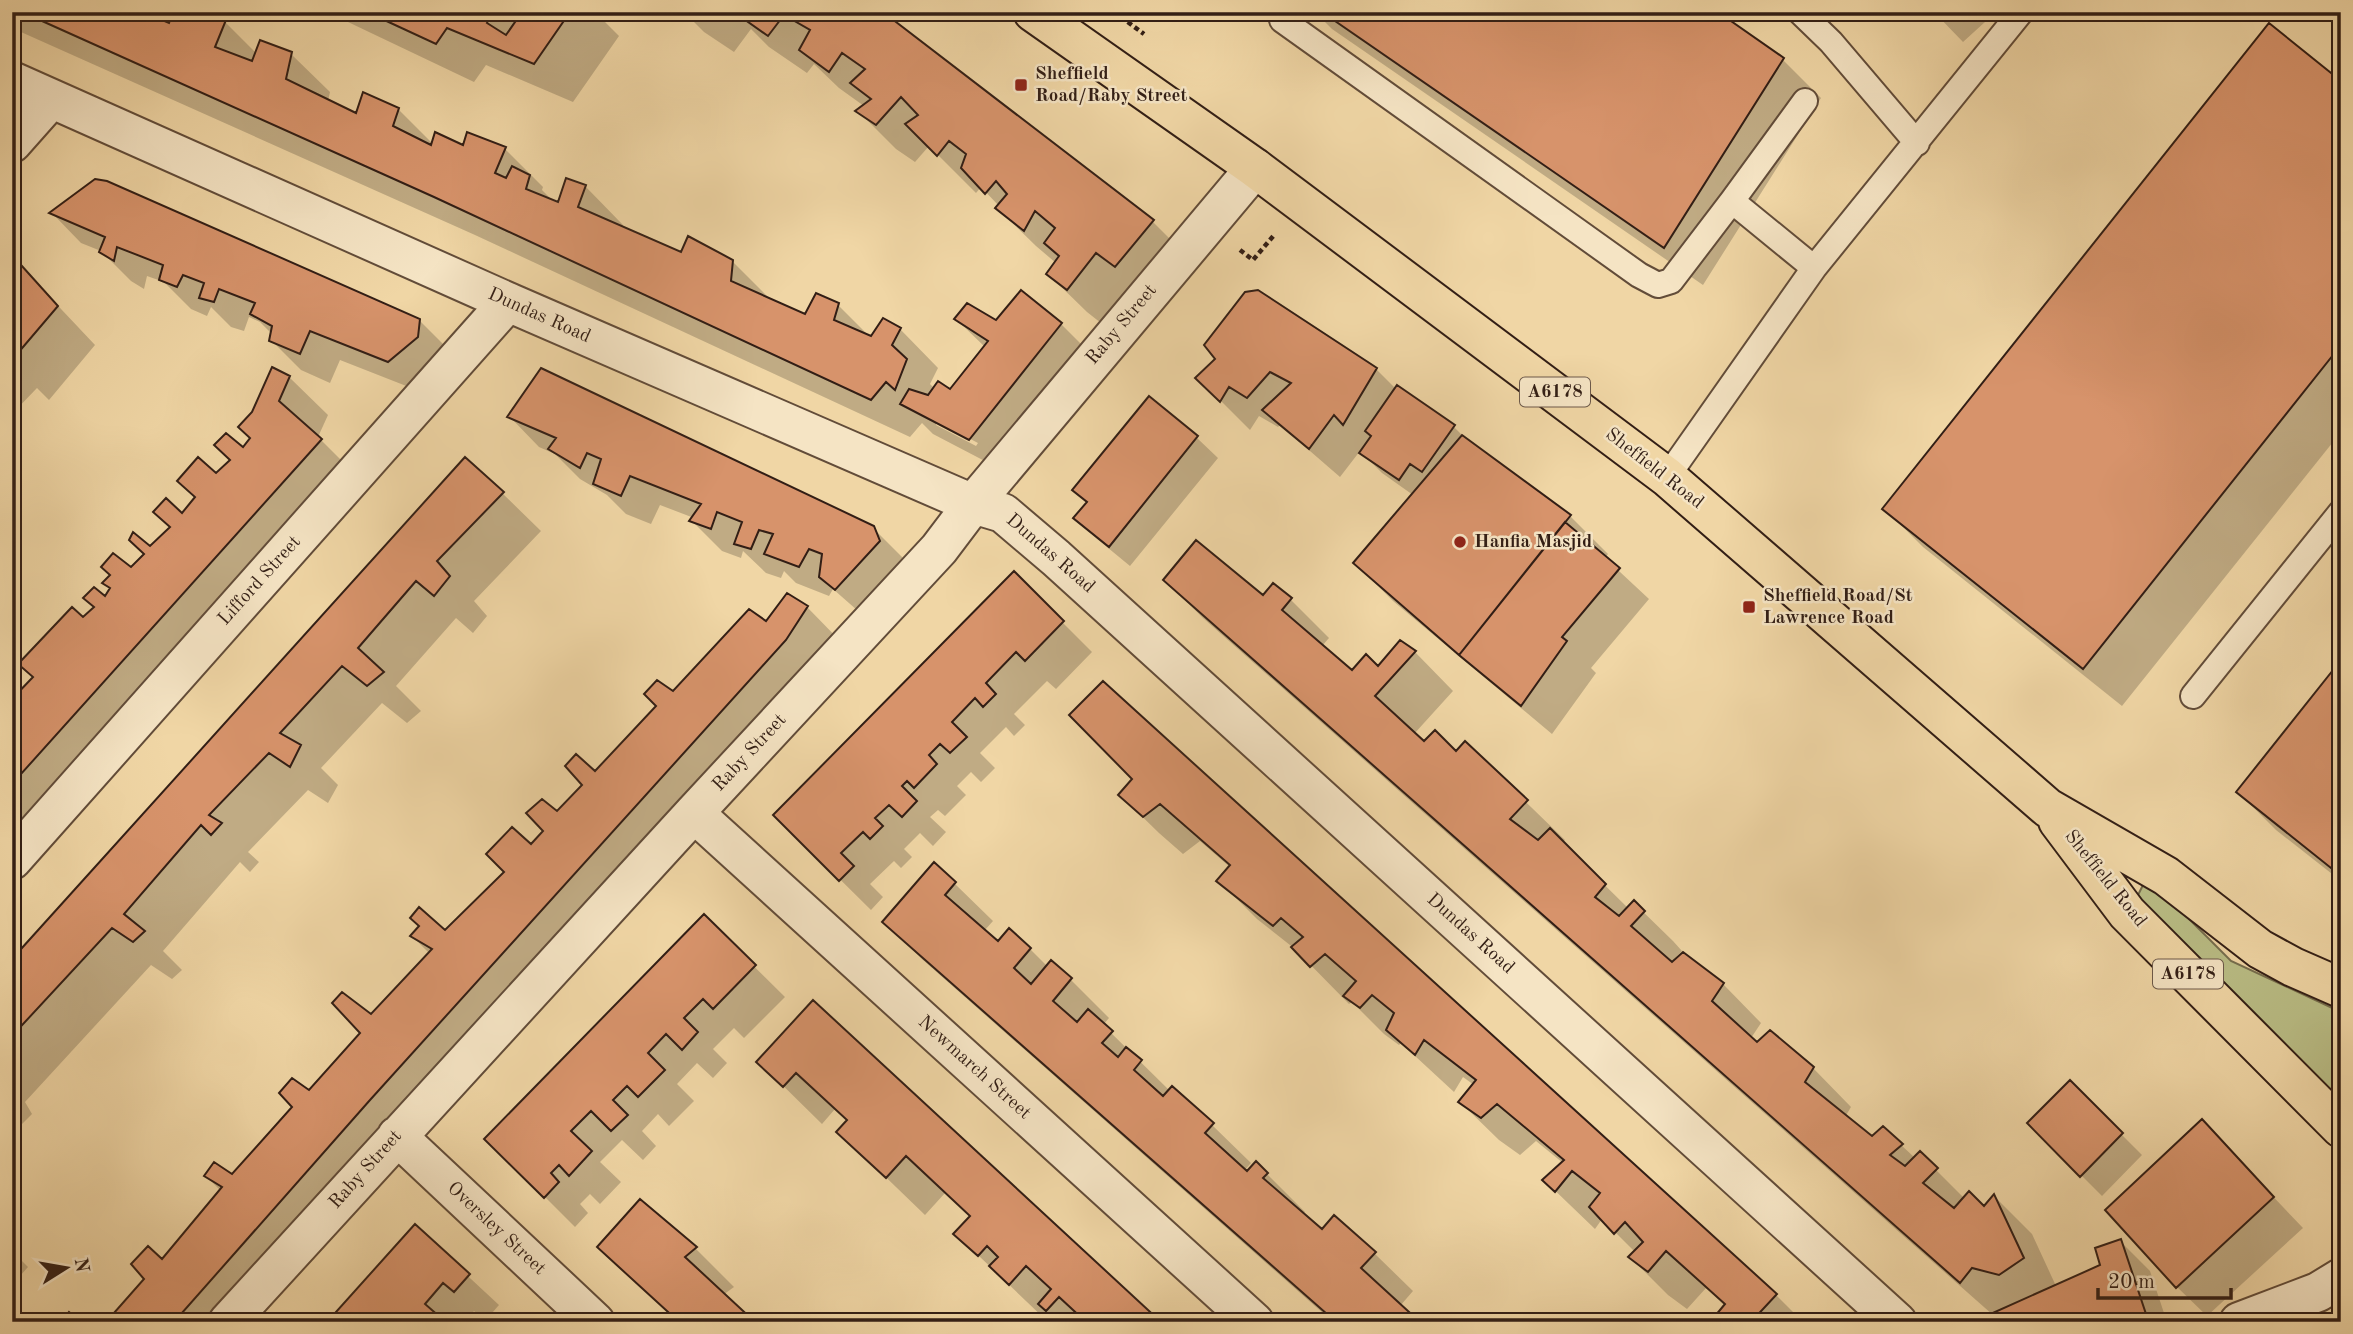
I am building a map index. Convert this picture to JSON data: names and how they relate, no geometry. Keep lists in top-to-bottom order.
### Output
{
  "streets": {
    "main road": ["A6178", "Sheffield Road"],
    "street": [
      "Dundas Road",
      "Raby Street",
      "Lifford Street",
      "Newmarch Street",
      "Oversley Street"
    ]
  },
  "crossings": [
    ["Dundas Road", "Raby Street"],
    ["Dundas Road", "Lifford Street"],
    ["Raby Street", "Sheffield Road"],
    ["Raby Street", "Newmarch Street"],
    ["Raby Street", "Oversley Street"]
  ],
  "places": {
    "transit": ["Sheffield Road/Raby Street", "Sheffield Road/St Lawrence Road"],
    "other": ["Hanfia Masjid"]
  },
  "scale_bar": "20 m",
  "north": "right"
}
